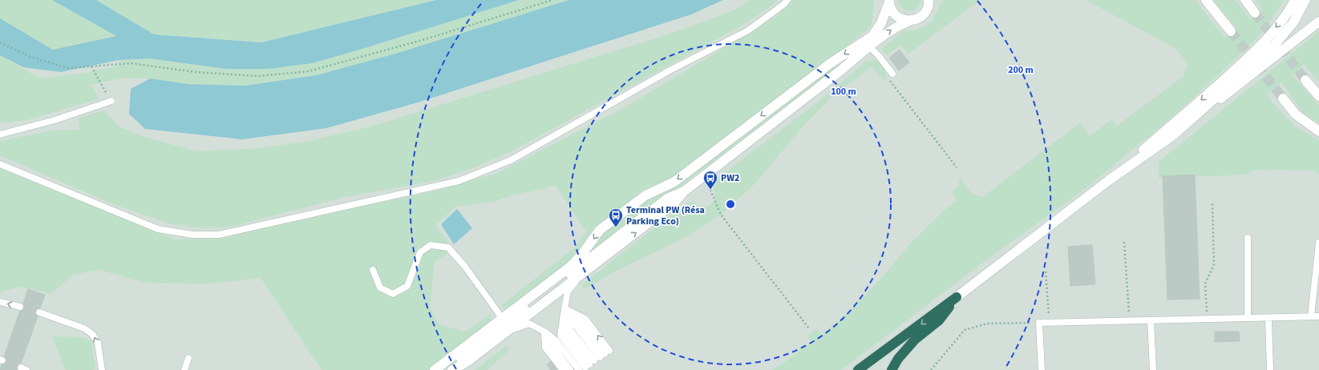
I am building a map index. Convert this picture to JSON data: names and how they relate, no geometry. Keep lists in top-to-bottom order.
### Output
{
  "places": {
    "bus stop": ["PW2", "Terminal PW (Résa Parking Eco)"]
  },
  "rings": ["200 m", "100 m"]
}
